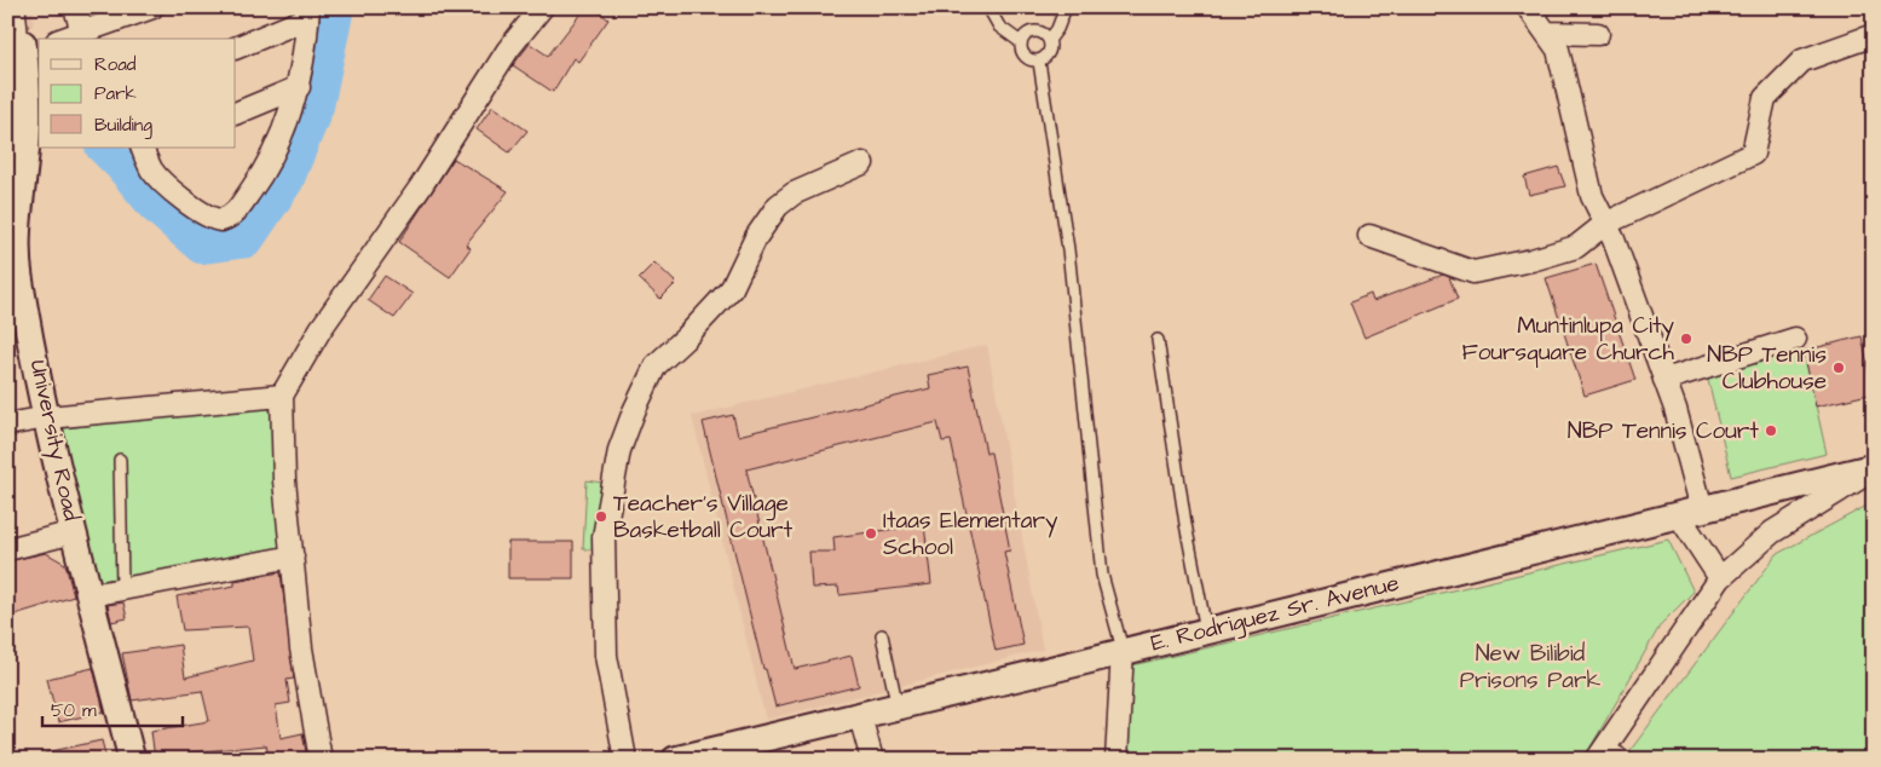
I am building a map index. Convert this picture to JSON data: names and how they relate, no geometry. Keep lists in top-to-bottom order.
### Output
{
  "streets": {
    "street": ["University Road", "E. Rodriguez Sr. Avenue"]
  },
  "parks": ["New Bilibid Prisons Park"],
  "places": [
    "Muntinlupa City Foursquare Church",
    "NBP Tennis Clubhouse",
    "NBP Tennis Court",
    "Teacher's Village Basketball Court",
    "Itaas Elementary School"
  ],
  "legend": ["Road", "Park", "Building"],
  "scale_bar": "50 m"
}
